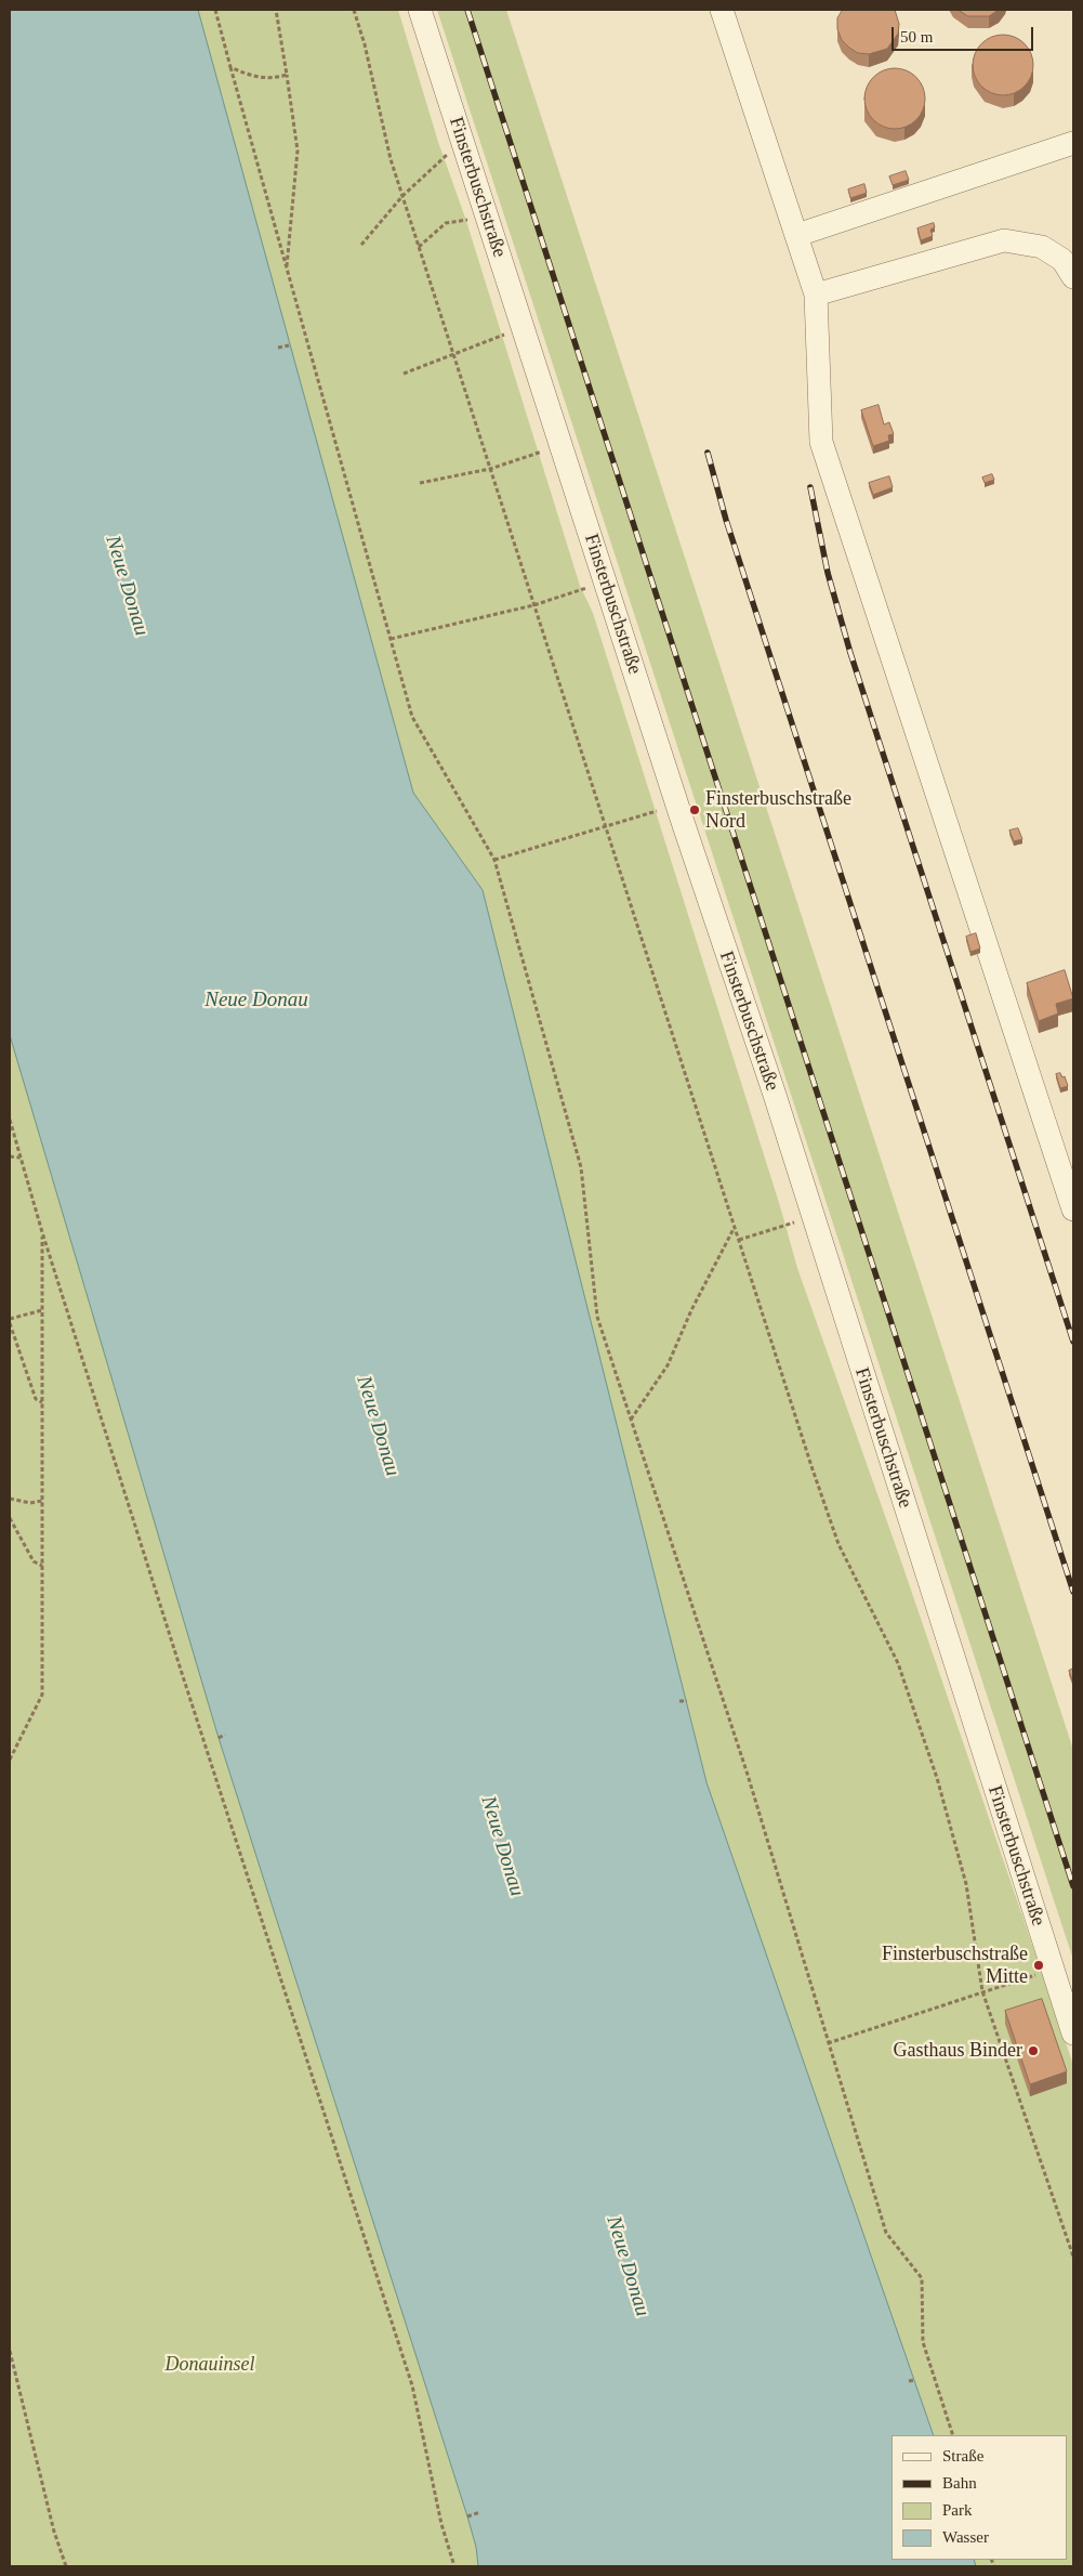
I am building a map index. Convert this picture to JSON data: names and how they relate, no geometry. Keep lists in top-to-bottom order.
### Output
{
  "streets": {
    "street": ["Finsterbuschstraße"]
  },
  "water": ["Neue Donau"],
  "parks": ["Donauinsel"],
  "places": ["Finsterbuschstraße Nord", "Finsterbuschstraße Mitte", "Gasthaus Binder"],
  "legend": [
    "Straße",
    "Bahn",
    "Park",
    "Wasser"
  ],
  "scale_bar": "50 m"
}
